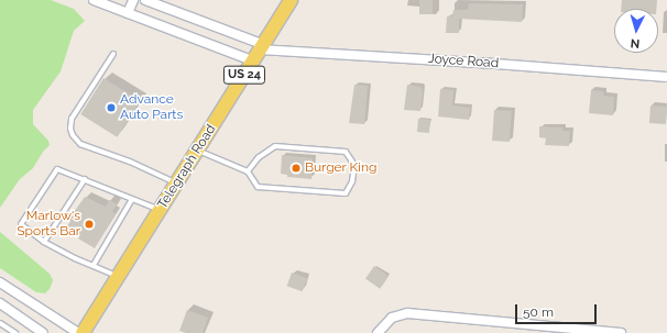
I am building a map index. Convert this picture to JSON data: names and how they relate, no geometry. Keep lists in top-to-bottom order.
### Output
{
  "streets": {
    "main road": ["US 24", "Telegraph Road"],
    "street": ["Joyce Road"]
  },
  "crossings": [
    ["Joyce Road", "Telegraph Road"]
  ],
  "places": ["Advance Auto Parts", "Burger King", "Marlow's Sports Bar"],
  "scale_bar": "50 m",
  "north": "bottom"
}
